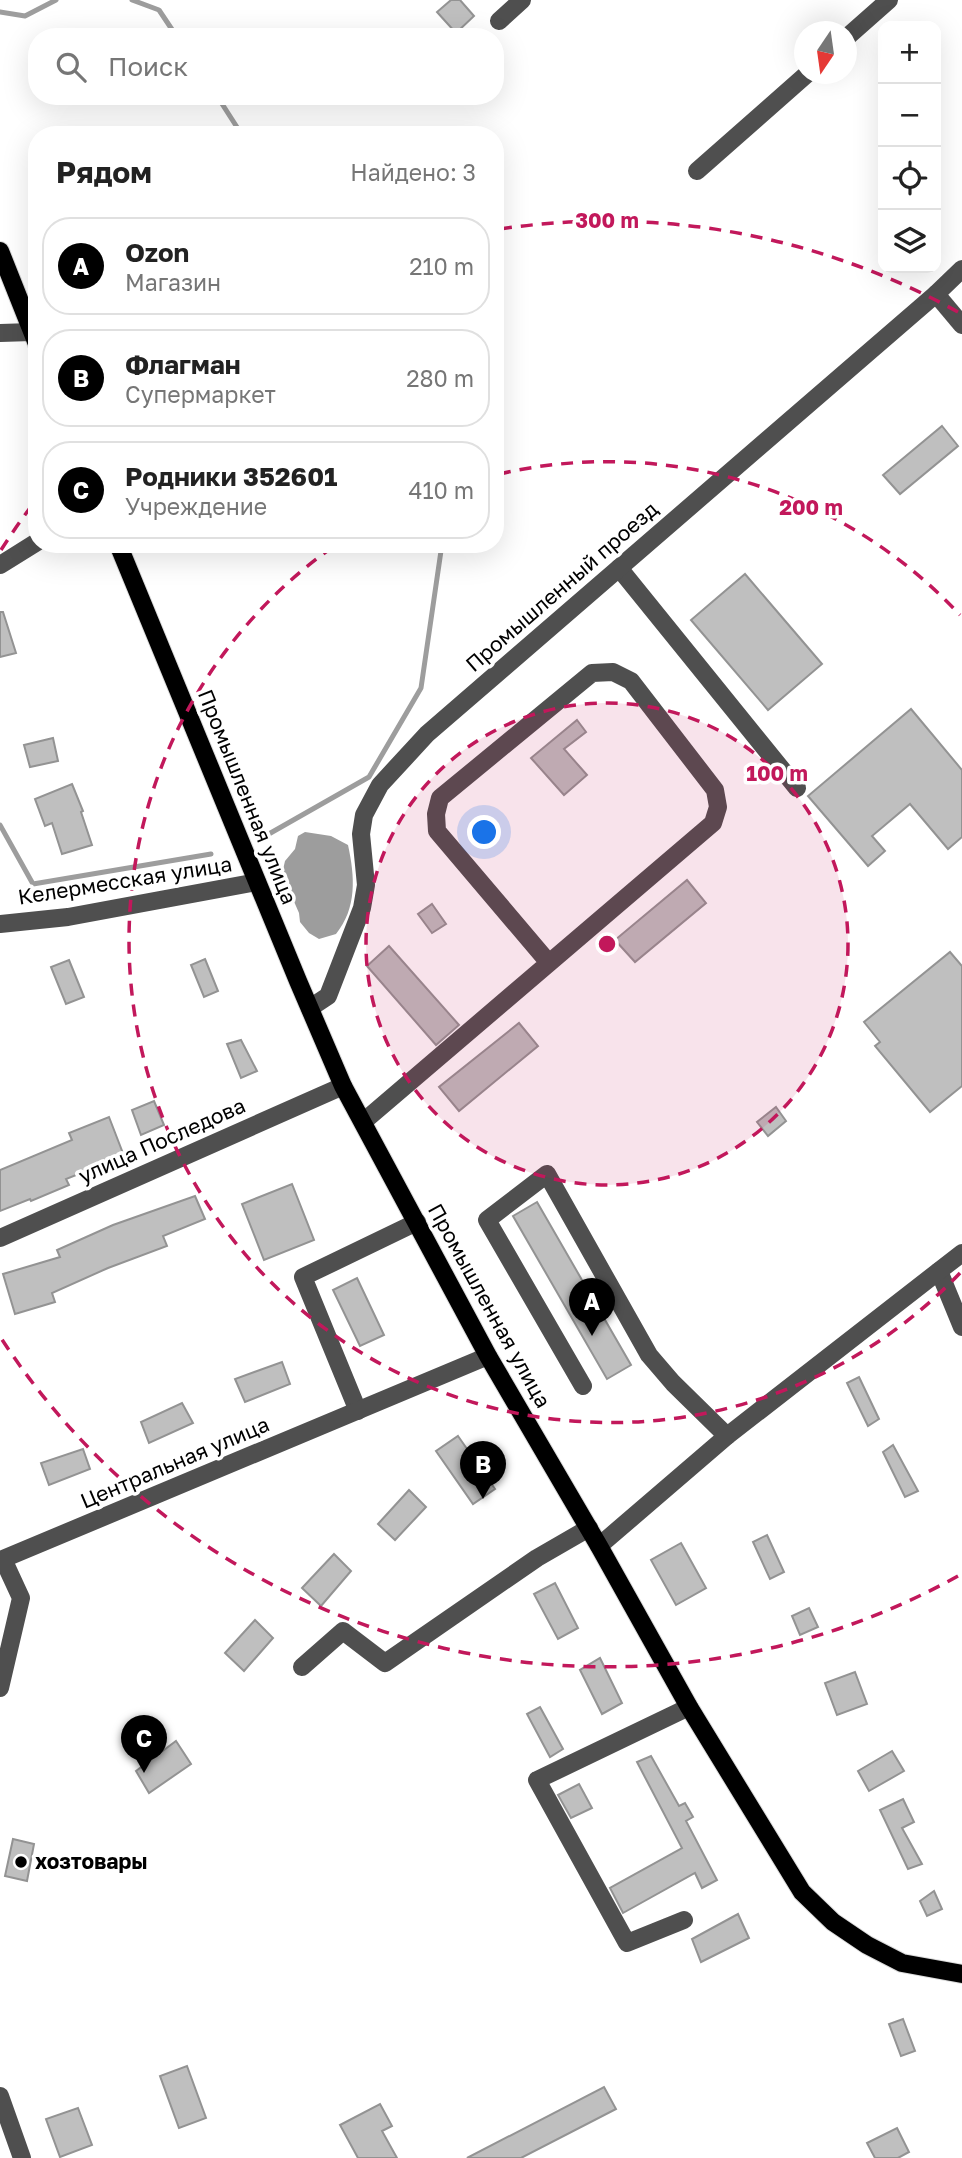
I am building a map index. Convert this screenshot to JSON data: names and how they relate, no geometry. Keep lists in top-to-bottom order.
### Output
{
  "streets": {
    "main road": ["Промышленная улица"],
    "street": [
      "Промышленный проезд",
      "Келермесская улица",
      "улица Последова",
      "Центральная улица"
    ]
  },
  "crossings": [
    ["Промышленный проезд", "Промышленная улица"],
    ["Промышленная улица", "Келермесская улица"],
    ["Промышленная улица", "улица Последова"],
    ["Промышленная улица", "Центральная улица"]
  ],
  "places": ["хозтовары"],
  "north": "bottom",
  "page": {
    "map_buttons": ["+", "−"],
    "search": "Поиск",
    "heading": ["Рядом", "Найдено: 3"],
    "list": [
      {
        "mark": "A",
        "name": "Ozon",
        "note": "Магазин",
        "value": "210 m"
      },
      {
        "mark": "B",
        "name": "Флагман",
        "note": "Супермаркет",
        "value": "280 m"
      },
      {
        "mark": "C",
        "name": "Родники 352601",
        "note": "Учреждение",
        "value": "410 m"
      }
    ],
    "pins": ["A", "B", "C"]
  },
  "rings": ["300 m", "200 m", "100 m"]
}
